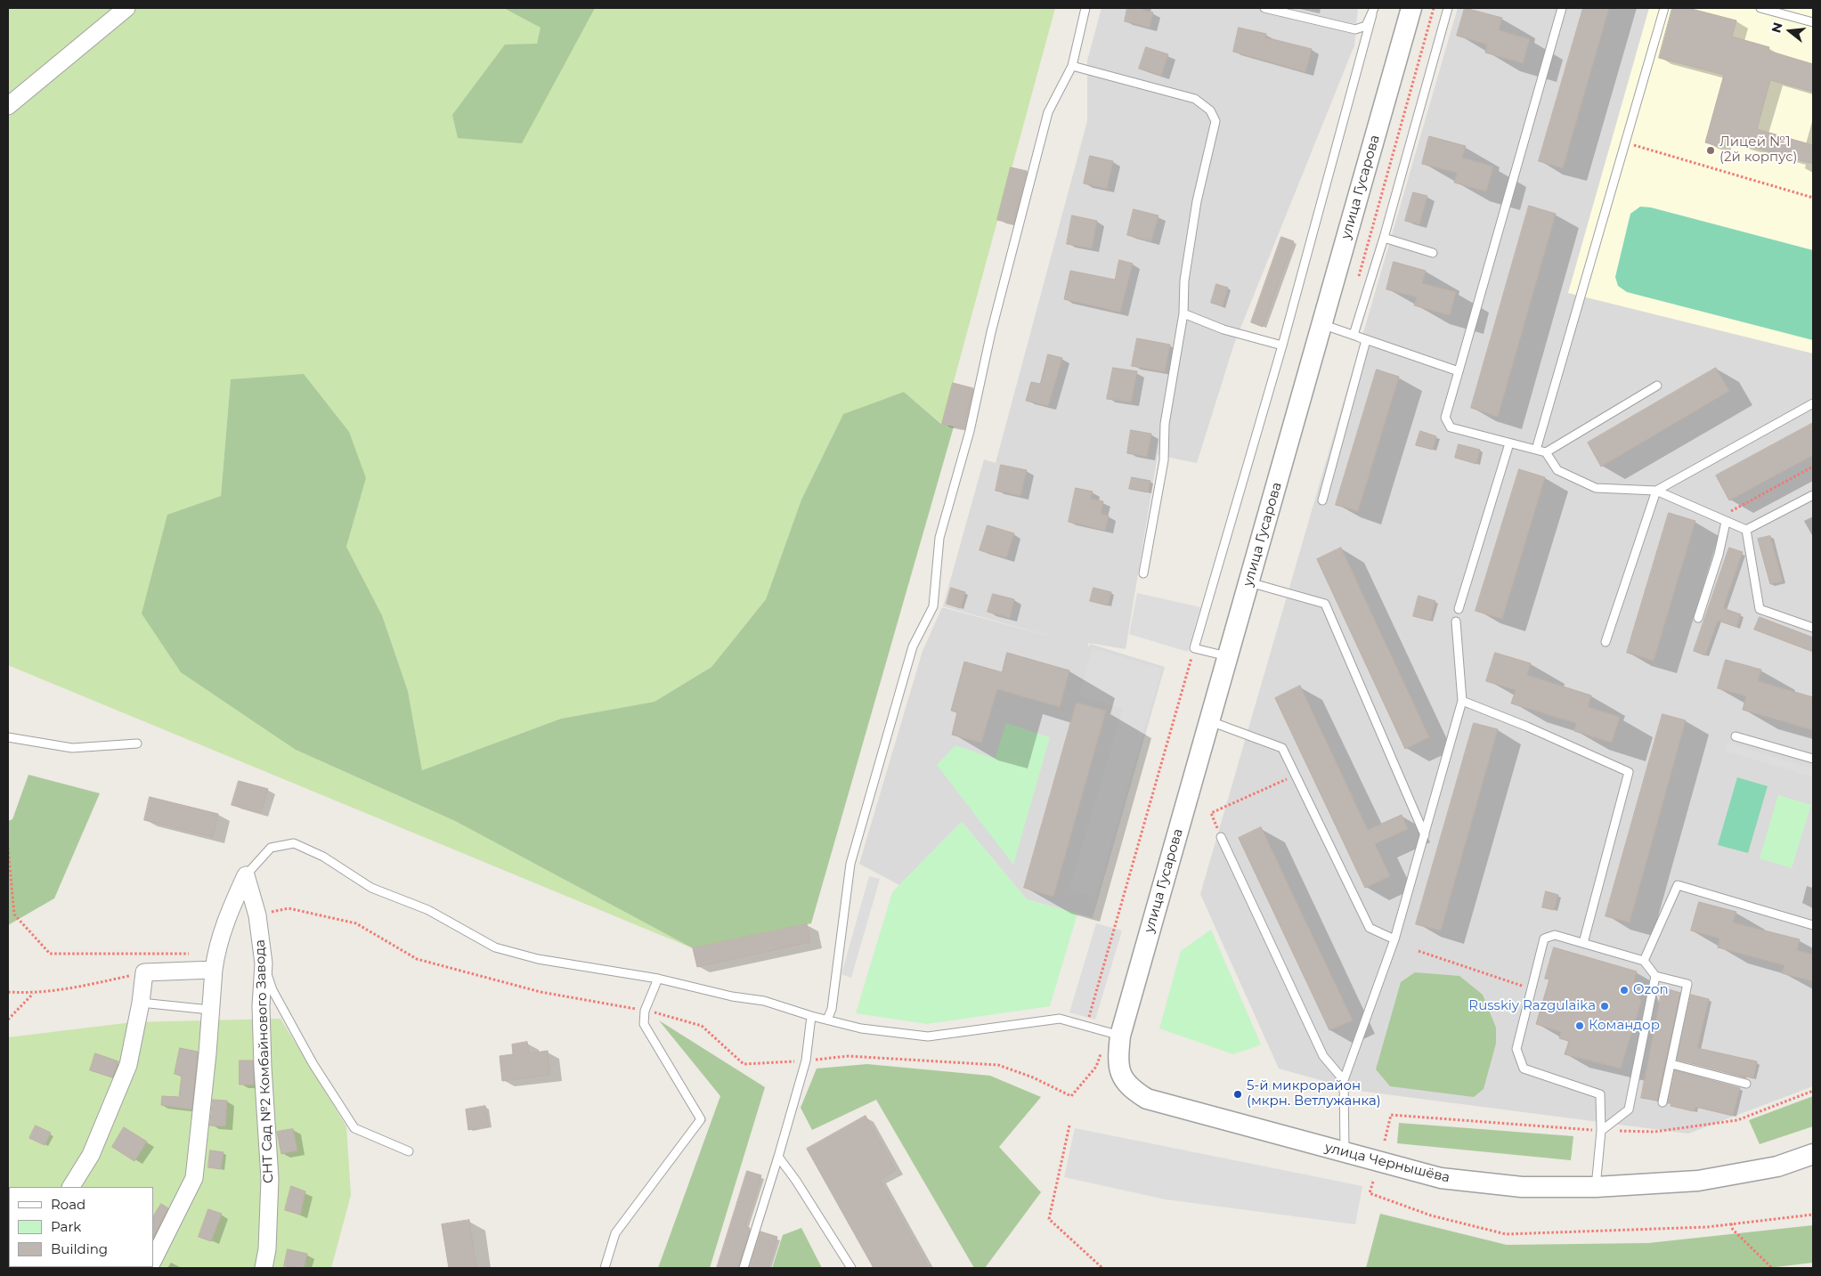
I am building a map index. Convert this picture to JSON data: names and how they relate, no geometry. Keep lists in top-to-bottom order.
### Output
{
  "streets": {
    "street": ["улица Гусарова", "СНТ Сад №2 Комбайнового Завода", "улица Чернышёва"]
  },
  "crossings": [
    ["улица Гусарова", "улица Чернышёва"]
  ],
  "places": [
    "Лицей №1 (2й корпус)",
    "Ozon",
    "Russkiy Razgulaika",
    "Командор",
    "5-й микрорайон (мкрн. Ветлужанка)"
  ],
  "legend": ["Road", "Park", "Building"],
  "north": "left"
}
